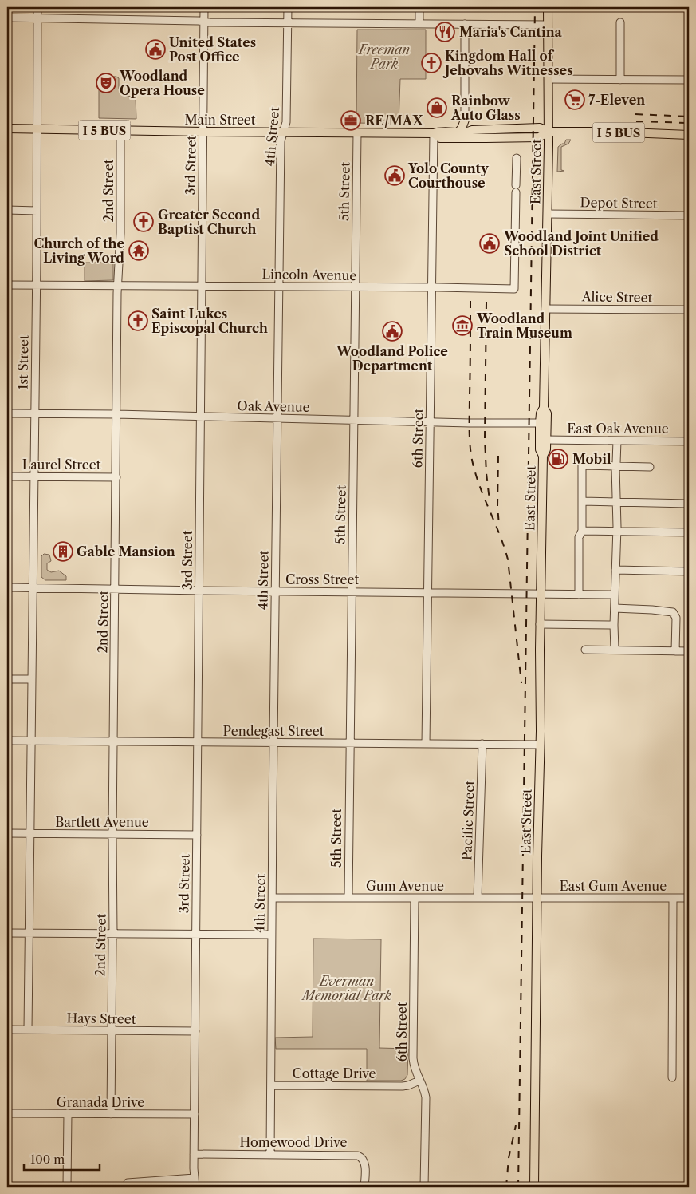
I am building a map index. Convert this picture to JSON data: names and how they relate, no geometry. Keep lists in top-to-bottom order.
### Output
{
  "streets": {
    "main road": ["Main Street", "I 5 BUS", "East Street"],
    "street": [
      "4th Street",
      "3rd Street",
      "2nd Street",
      "5th Street",
      "Depot Street",
      "Lincoln Avenue",
      "Alice Street",
      "1st Street",
      "Oak Avenue",
      "East Oak Avenue",
      "6th Street",
      "Laurel Street",
      "Cross Street",
      "Pendegast Street",
      "Pacific Street",
      "Bartlett Avenue",
      "Gum Avenue",
      "East Gum Avenue",
      "Hays Street",
      "Cottage Drive",
      "Granada Drive",
      "Homewood Drive"
    ]
  },
  "crossings": [
    ["Main Street", "I 5 BUS"],
    ["Main Street", "4th Street"],
    ["Main Street", "3rd Street"],
    ["Main Street", "East Street"],
    ["Main Street", "2nd Street"],
    ["Main Street", "5th Street"],
    ["Main Street", "1st Street"],
    ["Main Street", "6th Street"],
    ["I 5 BUS", "East Street"],
    ["4th Street", "Lincoln Avenue"],
    ["4th Street", "Oak Avenue"],
    ["4th Street", "Cross Street"],
    ["4th Street", "Pendegast Street"],
    ["4th Street", "Gum Avenue"],
    ["4th Street", "Cottage Drive"],
    ["4th Street", "Homewood Drive"],
    ["3rd Street", "Lincoln Avenue"],
    ["3rd Street", "Oak Avenue"],
    ["3rd Street", "Cross Street"],
    ["3rd Street", "Pendegast Street"],
    ["3rd Street", "Bartlett Avenue"],
    ["3rd Street", "Hays Street"],
    ["3rd Street", "Granada Drive"],
    ["3rd Street", "Homewood Drive"],
    ["East Street", "Depot Street"],
    ["East Street", "Alice Street"],
    ["East Street", "Oak Avenue"],
    ["East Street", "East Oak Avenue"],
    ["East Street", "Cross Street"],
    ["East Street", "Pendegast Street"],
    ["East Street", "Gum Avenue"],
    ["East Street", "East Gum Avenue"],
    ["2nd Street", "Lincoln Avenue"],
    ["2nd Street", "Oak Avenue"],
    ["2nd Street", "Laurel Street"],
    ["2nd Street", "Cross Street"],
    ["2nd Street", "Pendegast Street"],
    ["2nd Street", "Bartlett Avenue"],
    ["2nd Street", "Hays Street"],
    ["2nd Street", "Granada Drive"],
    ["5th Street", "Lincoln Avenue"],
    ["5th Street", "Oak Avenue"],
    ["5th Street", "Cross Street"],
    ["5th Street", "Pendegast Street"],
    ["5th Street", "Gum Avenue"],
    ["Lincoln Avenue", "1st Street"],
    ["Lincoln Avenue", "6th Street"],
    ["1st Street", "Oak Avenue"],
    ["1st Street", "Laurel Street"],
    ["1st Street", "Cross Street"],
    ["1st Street", "Pendegast Street"],
    ["1st Street", "Bartlett Avenue"],
    ["1st Street", "Hays Street"],
    ["Oak Avenue", "6th Street"],
    ["6th Street", "Cross Street"],
    ["6th Street", "Pendegast Street"],
    ["6th Street", "Gum Avenue"],
    ["6th Street", "Cottage Drive"],
    ["Pendegast Street", "Pacific Street"],
    ["Pacific Street", "Gum Avenue"],
    ["Gum Avenue", "East Gum Avenue"]
  ],
  "parks": ["Freeman Park", "Everman Memorial Park"],
  "places": {
    "restaurant": ["Maria's Cantina"],
    "public building": [
      "United States Post Office",
      "Yolo County Courthouse",
      "Woodland Joint Unified School District",
      "Woodland Police Department"
    ],
    "church": ["Kingdom Hall of Jehovahs Witnesses", "Greater Second Baptist Church", "Saint Lukes Episcopal Church"],
    "theatre": ["Woodland Opera House"],
    "supermarket": ["7-Eleven"],
    "shop": ["Rainbow Auto Glass"],
    "office": ["RE/MAX"],
    "temple": ["Church of the Living Word"],
    "museum": ["Woodland Train Museum"],
    "fuel station": ["Mobil"],
    "building": ["Gable Mansion"]
  },
  "scale_bar": "100 m"
}
